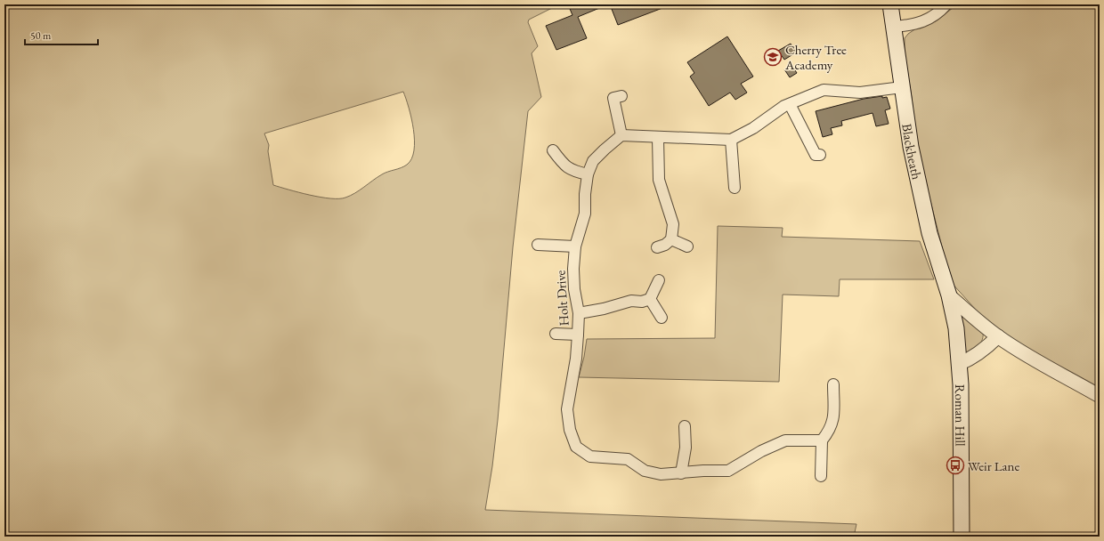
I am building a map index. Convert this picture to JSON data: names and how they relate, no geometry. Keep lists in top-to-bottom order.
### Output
{
  "streets": {
    "main road": ["Blackheath", "Roman Hill"],
    "street": ["Holt Drive"]
  },
  "crossings": [
    ["Blackheath", "Roman Hill"]
  ],
  "places": {
    "school or university": ["Cherry Tree Academy"],
    "bus stop": ["Weir Lane"]
  },
  "scale_bar": "50 m"
}
